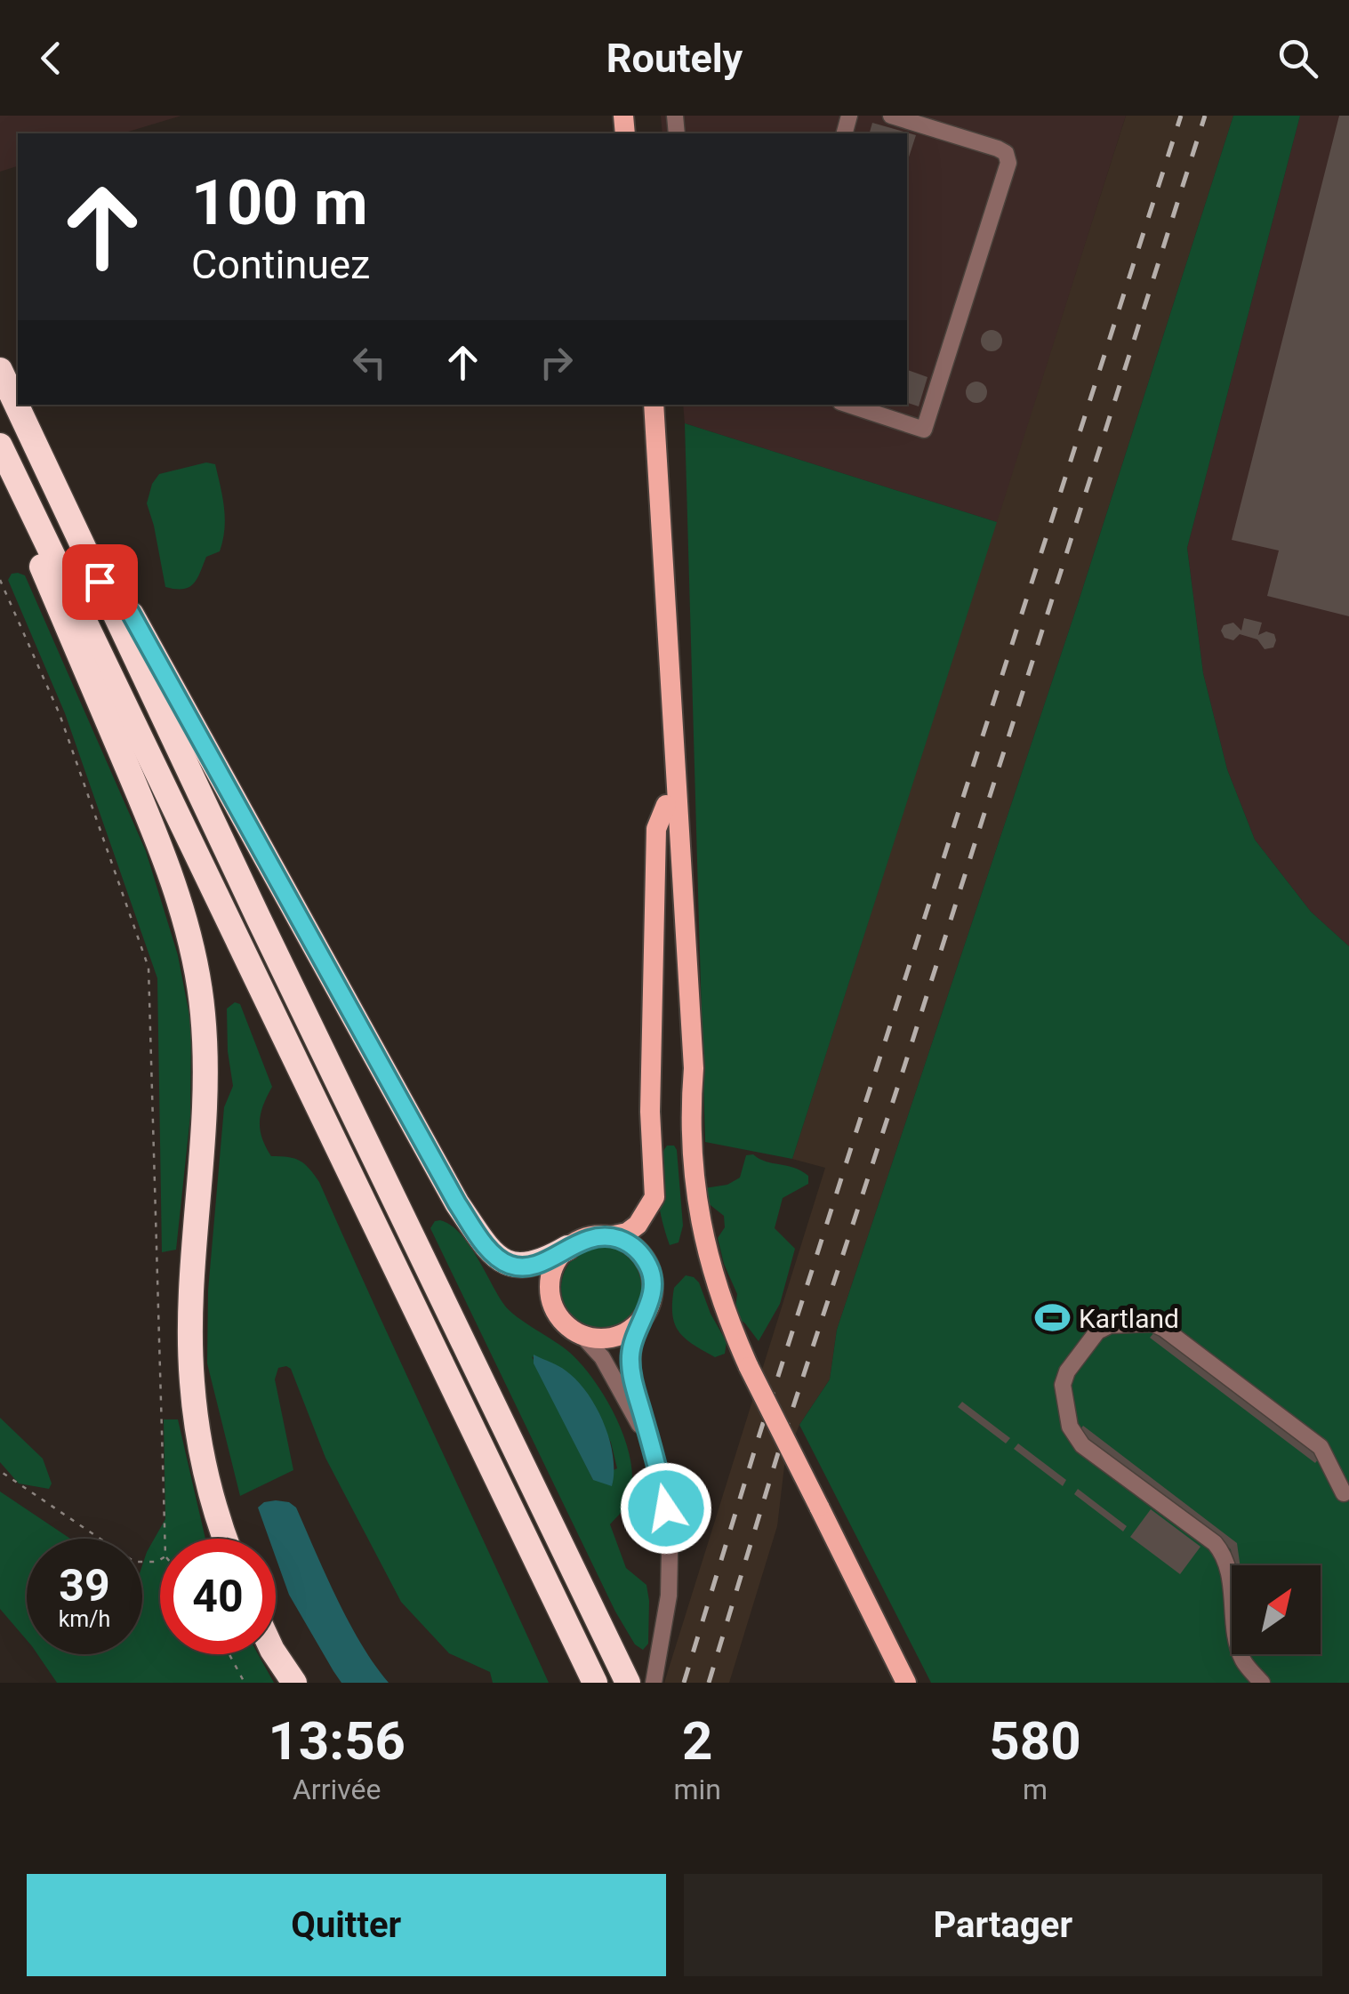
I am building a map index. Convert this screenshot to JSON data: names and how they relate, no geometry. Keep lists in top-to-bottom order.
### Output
{
  "places": {
    "sports": ["Kartland"]
  },
  "north": "top right",
  "page": {
    "header": "Routely",
    "turn": ["100 m", "Continuez"],
    "speed": "39 km/h",
    "limit": "40",
    "eta": [
      "13:56",
      "Arrivée",
      "2",
      "min",
      "580",
      "m"
    ],
    "buttons": ["Quitter", "Partager"]
  }
}
